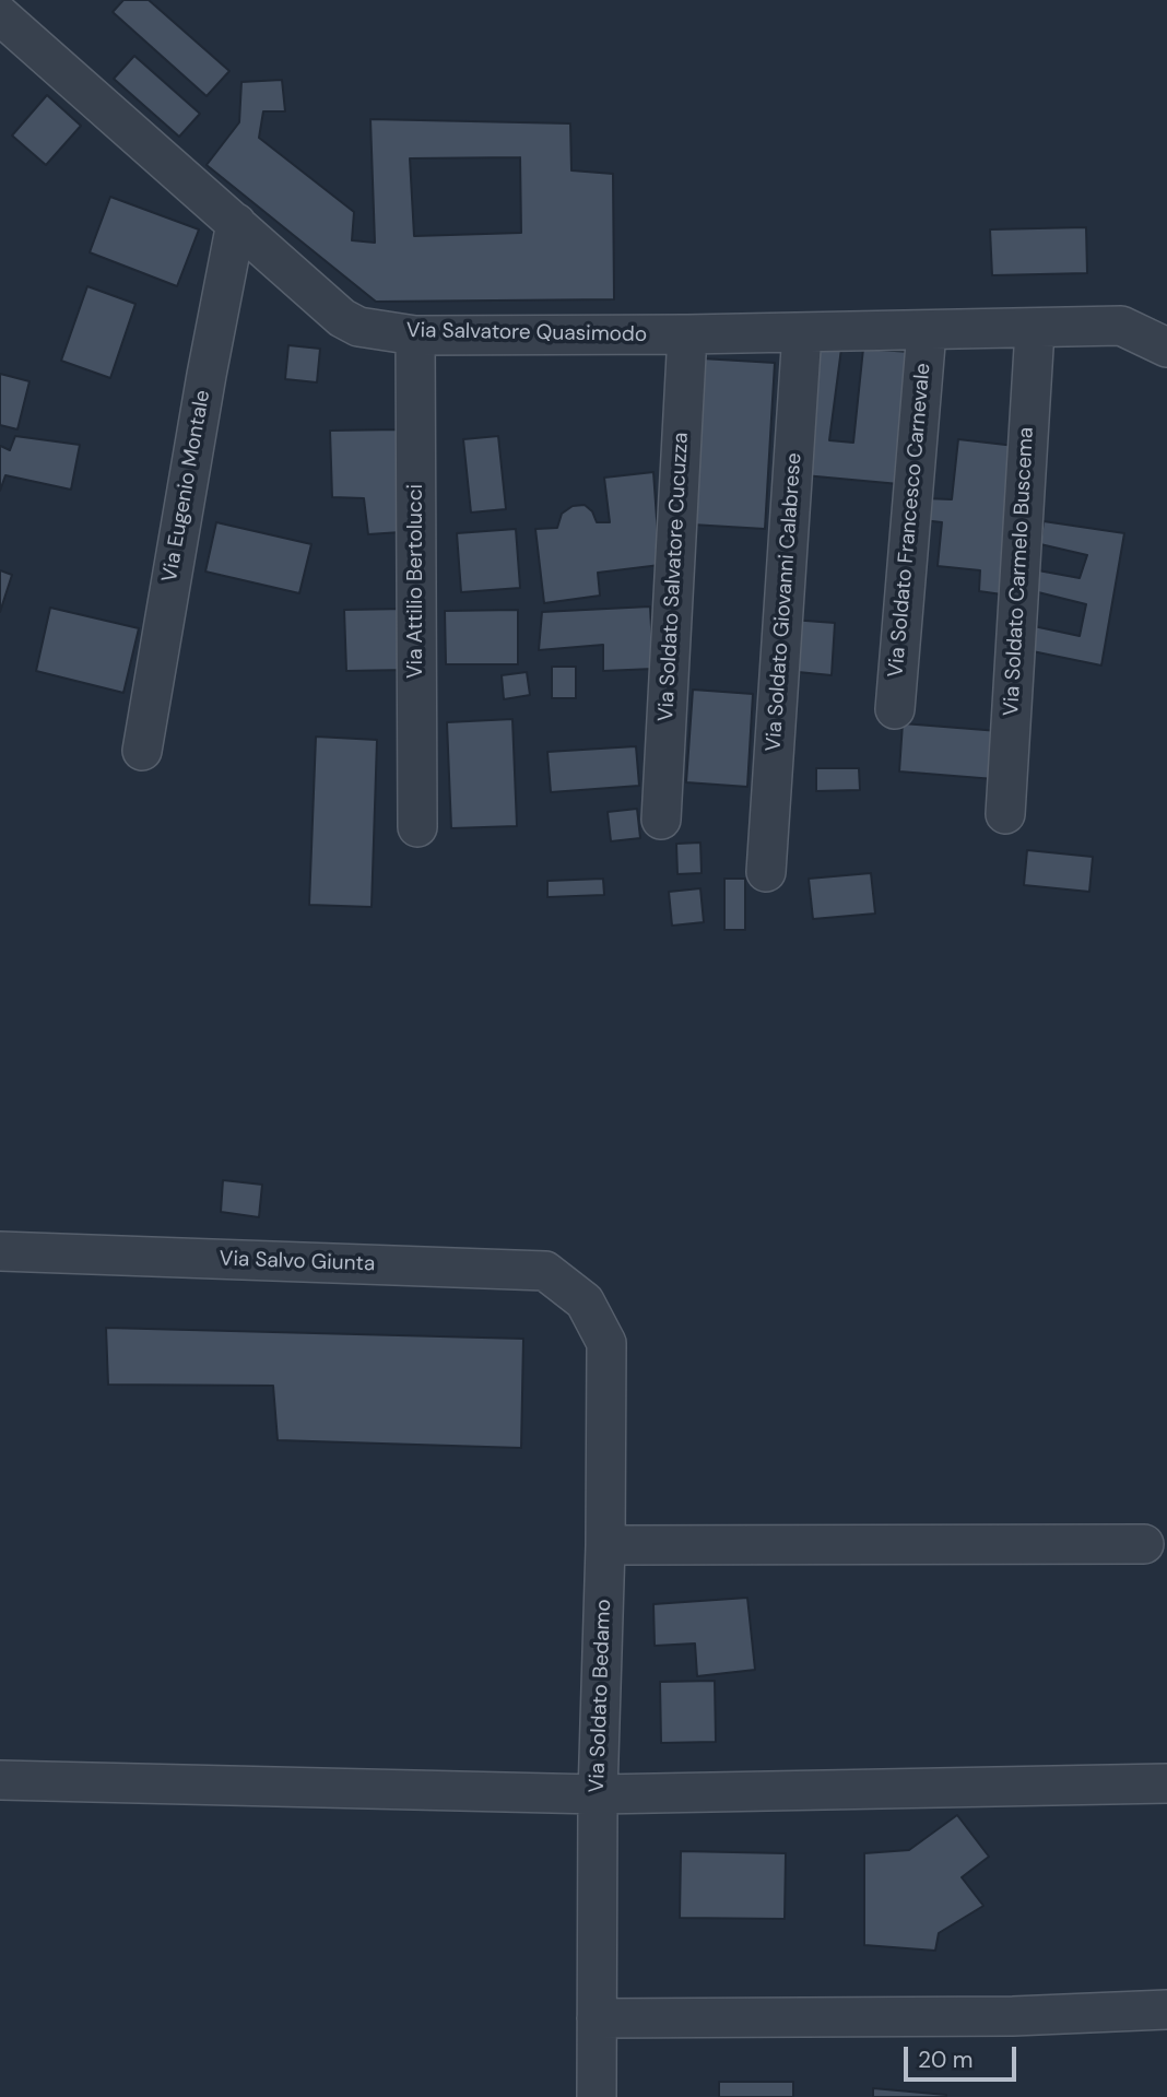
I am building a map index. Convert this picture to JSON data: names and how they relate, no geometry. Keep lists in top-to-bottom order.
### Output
{
  "streets": {
    "street": [
      "Via Salvatore Quasimodo",
      "Via Eugenio Montale",
      "Via Soldato Francesco Carnevale",
      "Via Soldato Carmelo Buscema",
      "Via Soldato Salvatore Cucuzza",
      "Via Attilio Bertolucci",
      "Via Soldato Giovanni Calabrese",
      "Via Salvo Giunta",
      "Via Soldato Bedamo"
    ]
  },
  "crossings": [
    ["Via Salvatore Quasimodo", "Via Eugenio Montale"],
    ["Via Salvatore Quasimodo", "Via Soldato Francesco Carnevale"],
    ["Via Salvatore Quasimodo", "Via Soldato Carmelo Buscema"],
    ["Via Salvatore Quasimodo", "Via Soldato Salvatore Cucuzza"],
    ["Via Salvatore Quasimodo", "Via Attilio Bertolucci"],
    ["Via Salvatore Quasimodo", "Via Soldato Giovanni Calabrese"],
    ["Via Salvo Giunta", "Via Soldato Bedamo"]
  ],
  "scale_bar": "20 m"
}
